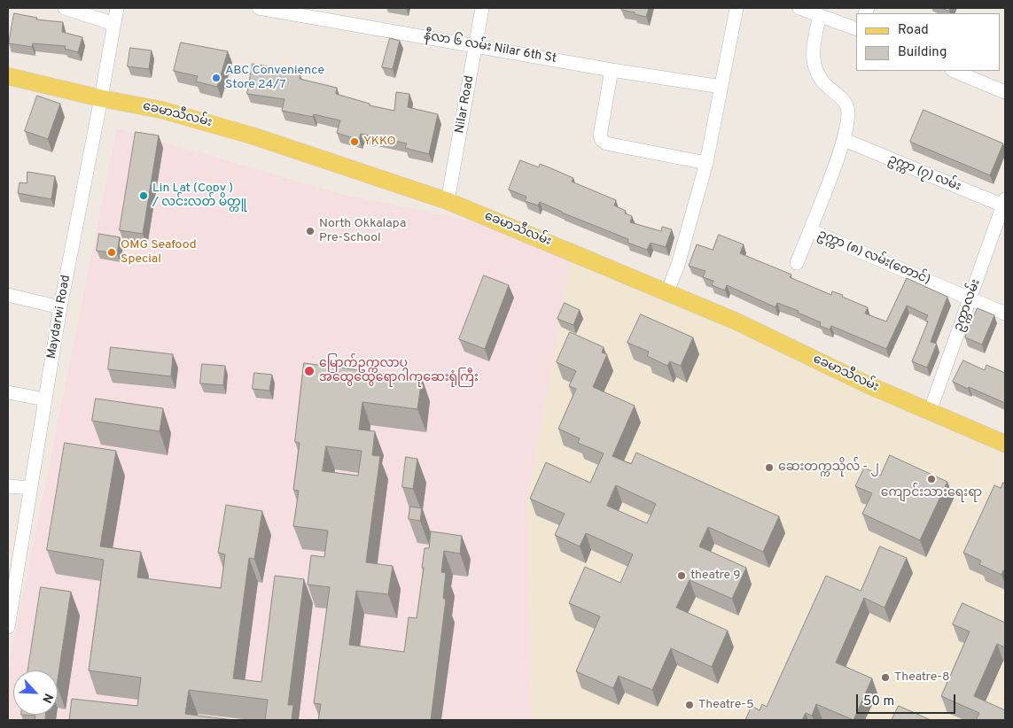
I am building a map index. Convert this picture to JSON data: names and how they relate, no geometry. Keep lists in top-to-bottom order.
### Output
{
  "streets": {
    "main road": ["ခေမာသီလမ်း"],
    "street": [
      "နီလာ ၆ လမ်း Nilar 6th St",
      "Nilar Road",
      "ဥက္ကာ (၇) လမ်း",
      "ဥက္ကာ (၈) လမ်း(တောင်)",
      "ဥက္ကာလမ်း",
      "Maydarwi Road"
    ]
  },
  "crossings": [
    ["နီလာ ၆ လမ်း Nilar 6th St", "Nilar Road"],
    ["Nilar Road", "ခေမာသီလမ်း"],
    ["ခေမာသီလမ်း", "ဥက္ကာလမ်း"],
    ["ခေမာသီလမ်း", "Maydarwi Road"],
    ["ဥက္ကာ (၇) လမ်း", "ဥက္ကာလမ်း"],
    ["ဥက္ကာ (၈) လမ်း(တောင်)", "ဥက္ကာလမ်း"]
  ],
  "places": [
    "ABC Convenience Store 24/7",
    "YKKO",
    "Lin Lat (Copy ) / လင်းလတ် မိတ္တူ",
    "North Okkalapa Pre-School",
    "OMG Seafood Special",
    "မြောက်ဥက္ကလာပ အထွေထွေရောဂါကုဆေးရုံကြီး",
    "ဆေးတက္ကသိုလ် - ၂",
    "ကျောင်းသားရေးရာ",
    "theatre 9",
    "Theatre-8",
    "Theatre-5"
  ],
  "legend": ["Road", "Building"],
  "scale_bar": "50 m",
  "north": "bottom right"
}
